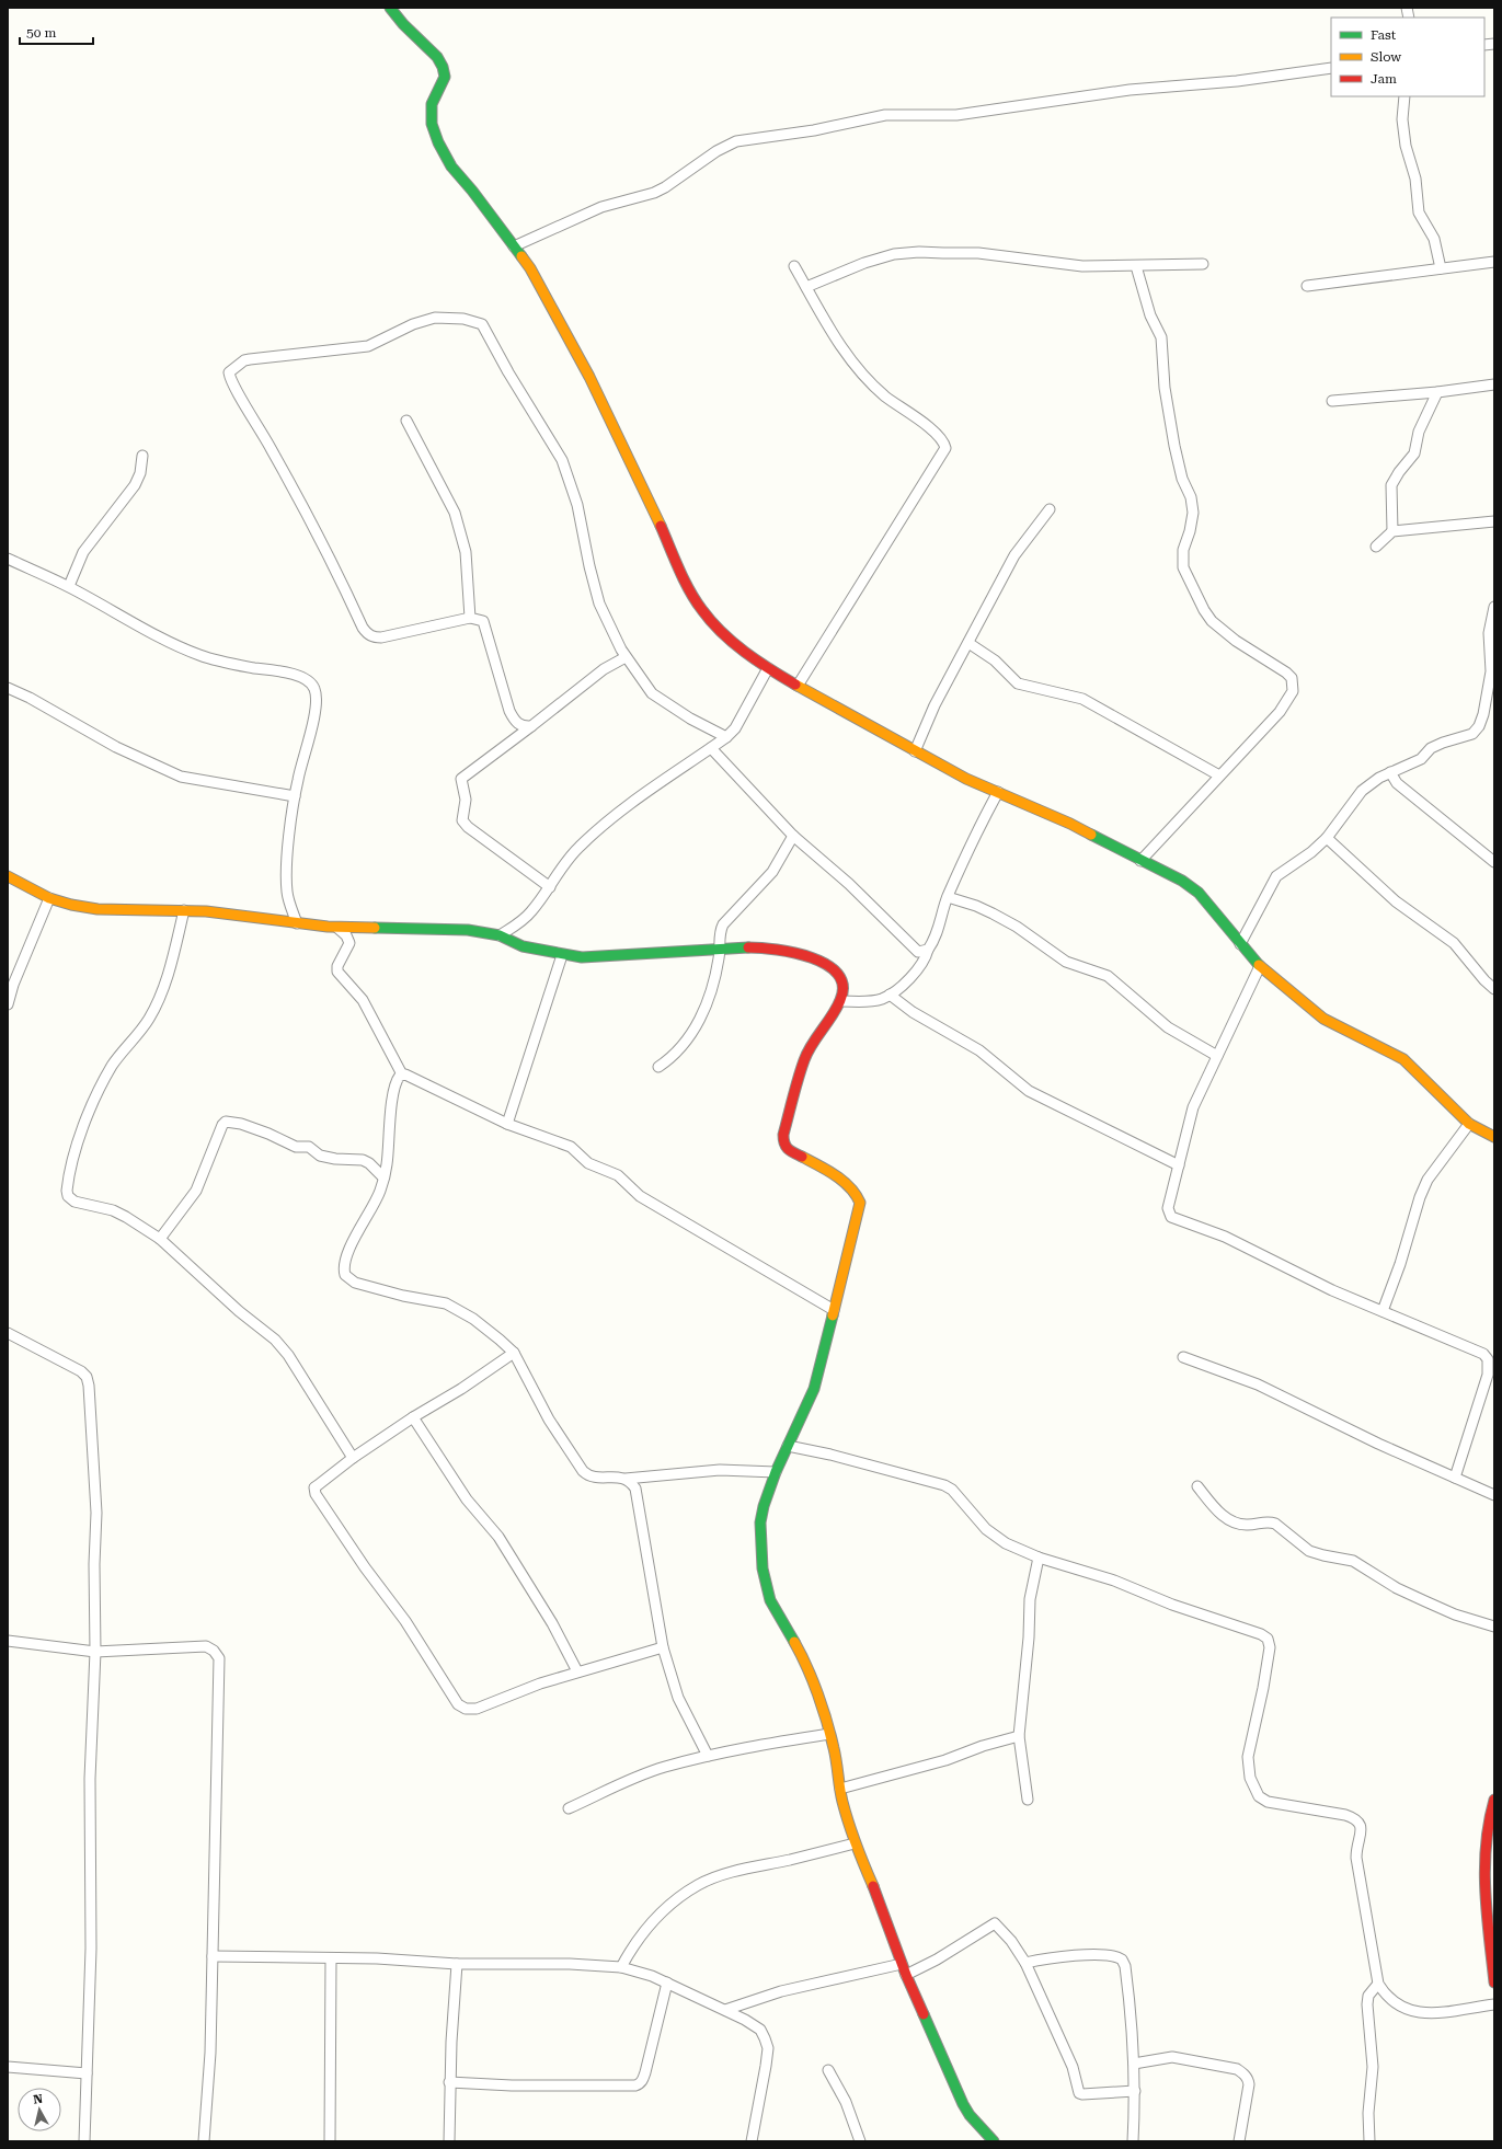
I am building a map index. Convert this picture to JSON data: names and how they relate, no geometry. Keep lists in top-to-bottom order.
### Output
{
  "legend": ["Fast", "Slow", "Jam"],
  "scale_bar": "50 m",
  "north": "top"
}
